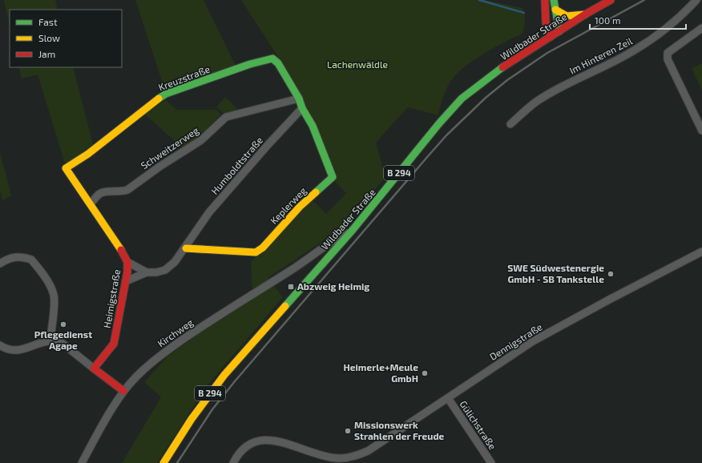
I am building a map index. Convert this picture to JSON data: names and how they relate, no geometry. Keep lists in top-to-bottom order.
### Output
{
  "streets": {
    "main road": [
      "Wildbader Straße",
      "Kreuzstraße",
      "B 294",
      "Keplerweg",
      "Heimigstraße"
    ],
    "street": [
      "Im Hinteren Zeil",
      "Schweitzerweg",
      "Humboldtstraße",
      "Kirchweg",
      "Dennigstraße",
      "Gülichstraße"
    ]
  },
  "crossings": [
    ["Wildbader Straße", "Kirchweg"],
    ["Kreuzstraße", "Schweitzerweg"],
    ["Kreuzstraße", "Heimigstraße"],
    ["Schweitzerweg", "Heimigstraße"],
    ["Humboldtstraße", "Keplerweg"],
    ["Humboldtstraße", "Heimigstraße"],
    ["Dennigstraße", "Gülichstraße"]
  ],
  "parks": ["Lachenwäldle"],
  "places": {
    "other": [
      "SWE Südwestenergie GmbH - SB Tankstelle",
      "Pflegedienst Agape",
      "Heimerle+Meule GmbH",
      "Missionswerk Strahlen der Freude"
    ],
    "transit": ["Abzweig Heimig"]
  },
  "legend": ["Fast", "Slow", "Jam"],
  "scale_bar": "100 m"
}
